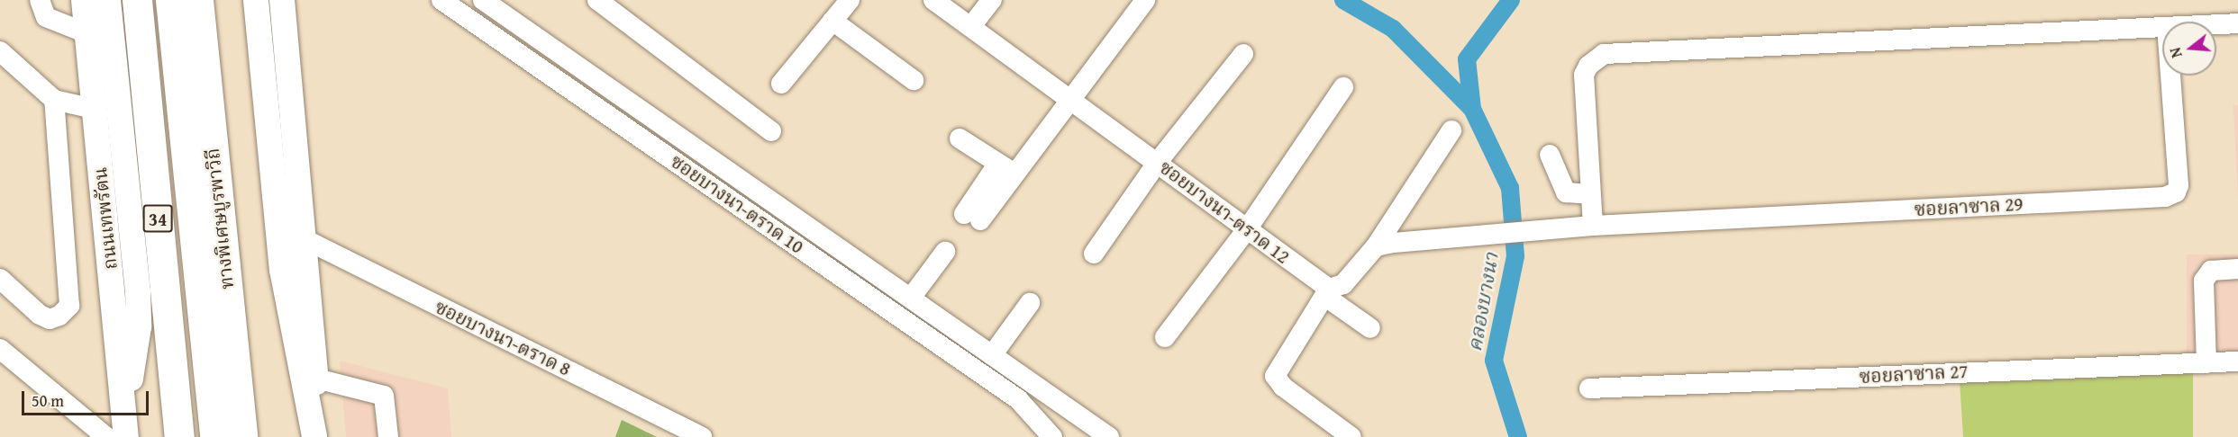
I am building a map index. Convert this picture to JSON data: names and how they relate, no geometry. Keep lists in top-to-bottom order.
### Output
{
  "streets": {
    "highway": ["34", "ทางพิเศษบูรพาวิถี"],
    "main road": ["ถนนเทพรัตน"],
    "street": [
      "ซอยบางนา-ตราด 10",
      "ซอยลาซาล 29",
      "ซอยบางนา-ตราด 12",
      "ซอยบางนา-ตราด 8",
      "ซอยลาซาล 27"
    ]
  },
  "water": ["คลองบางนา"],
  "scale_bar": "50 m",
  "north": "left"
}
